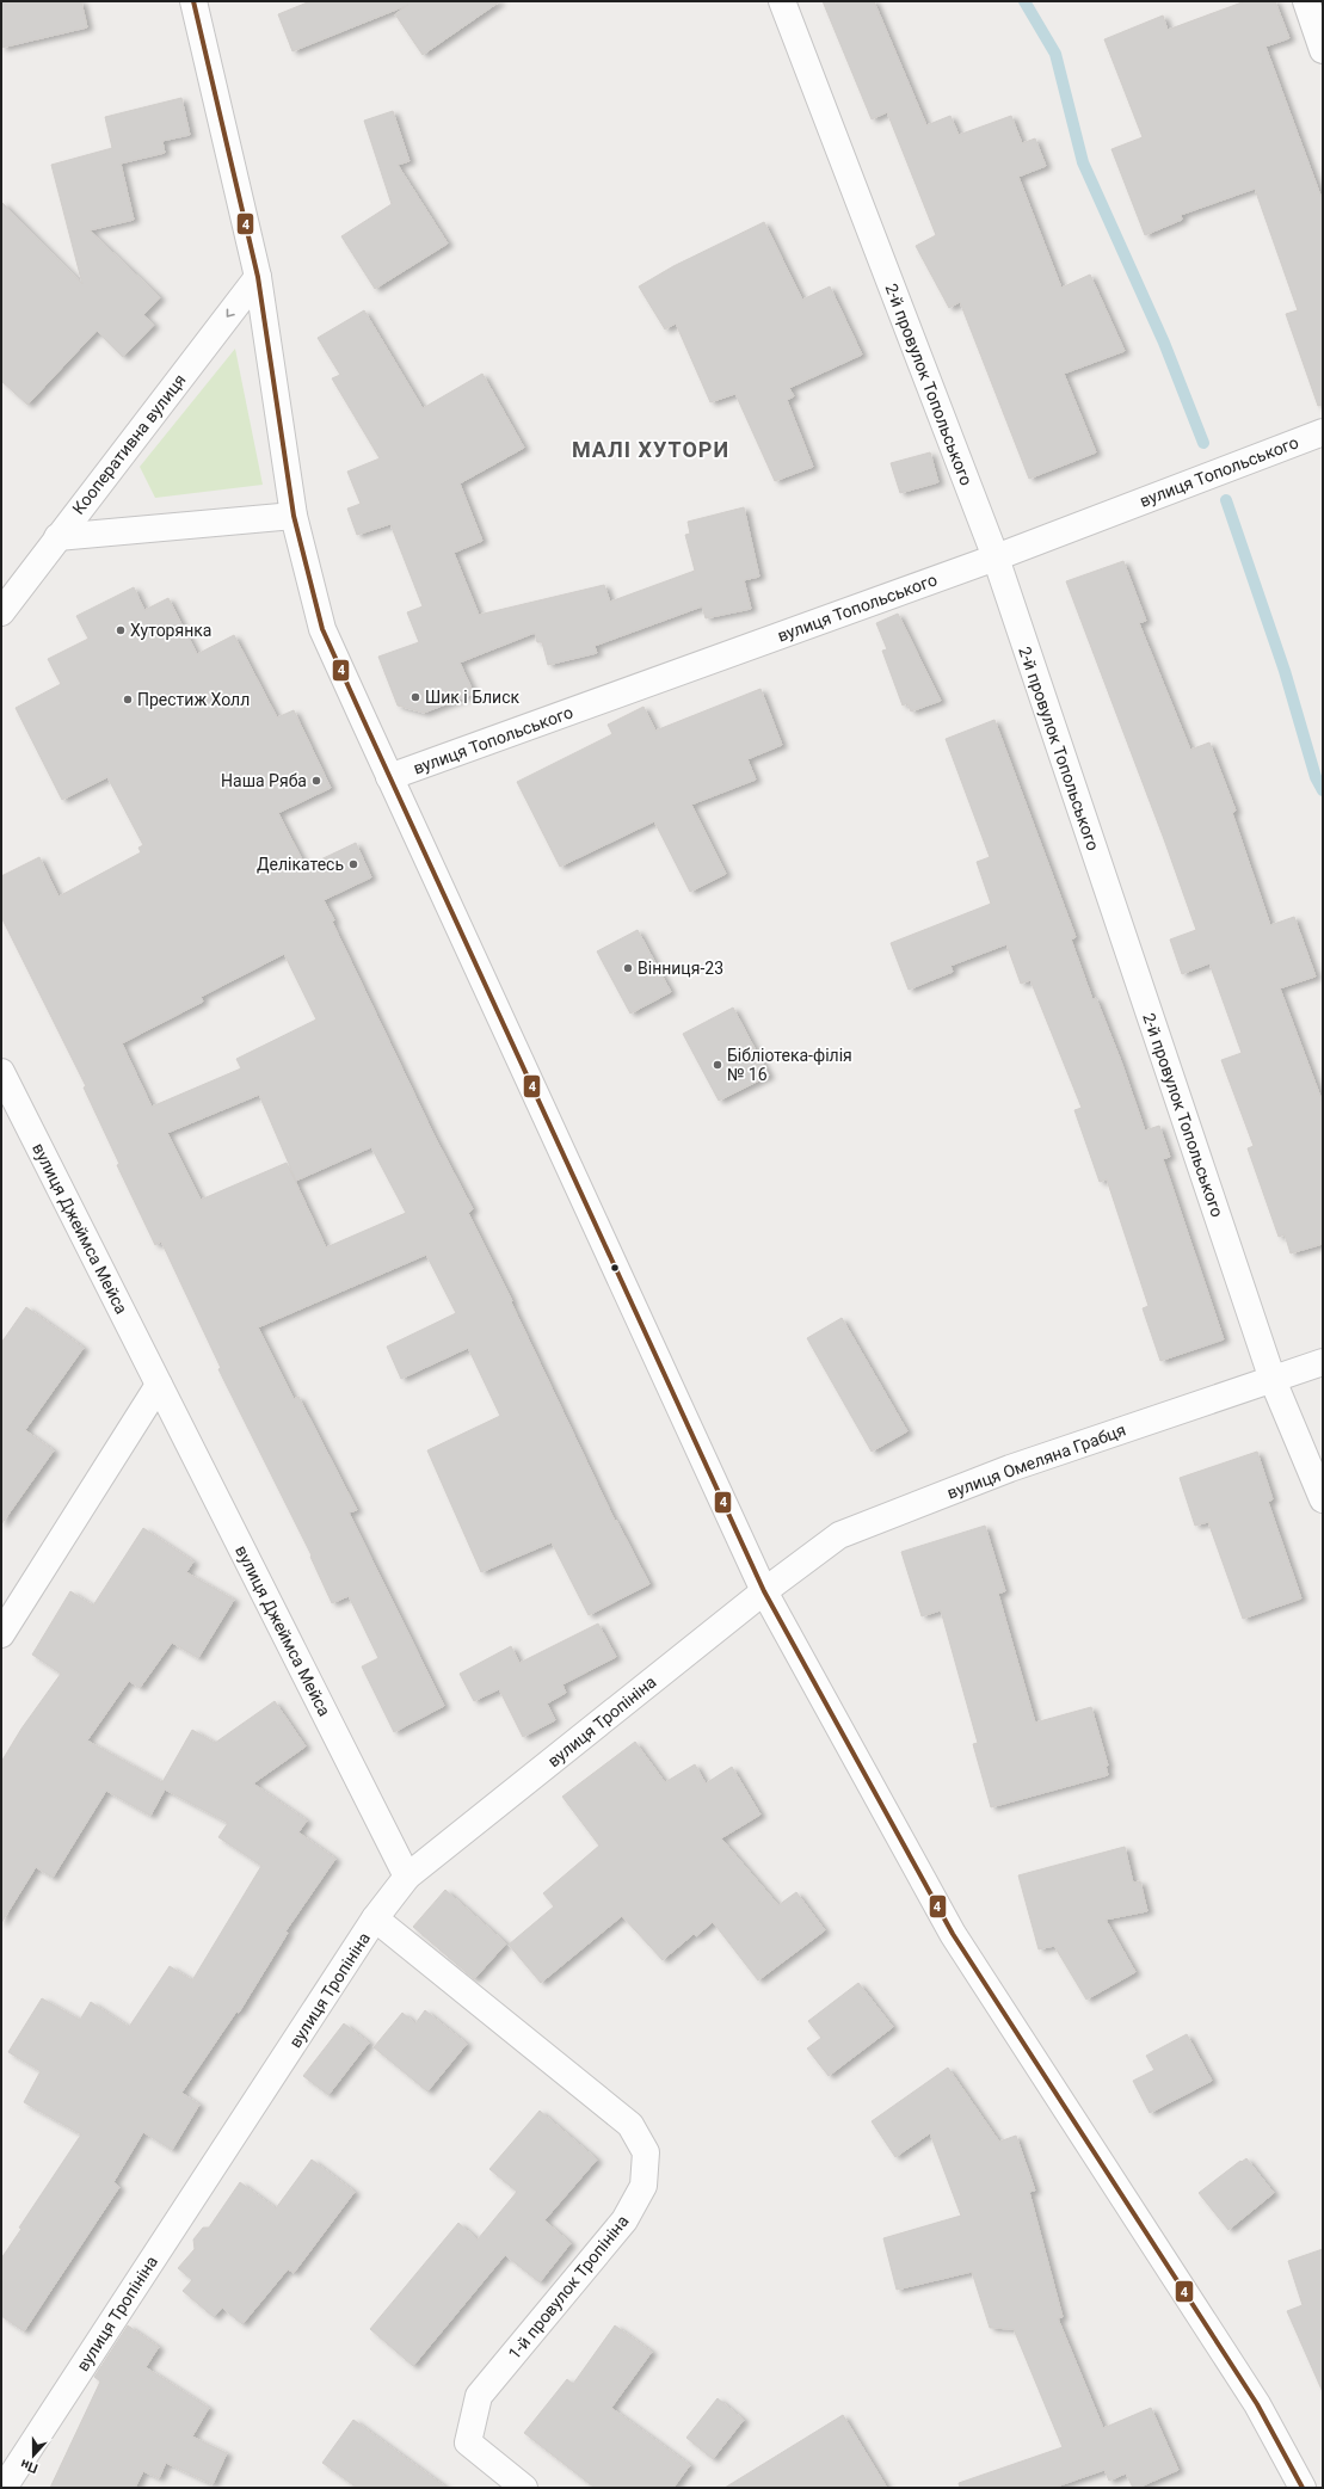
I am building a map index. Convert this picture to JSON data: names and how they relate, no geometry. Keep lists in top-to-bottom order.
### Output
{
  "streets": {
    "street": [
      "2-й провулок Топольського",
      "Кооперативна вулиця",
      "вулиця Топольського",
      "вулиця Джеймса Мейса",
      "вулиця Омеляна Грабця",
      "вулиця Тропініна",
      "1-й провулок Тропініна"
    ]
  },
  "crossings": [
    ["2-й провулок Топольського", "вулиця Топольського"],
    ["2-й провулок Топольського", "вулиця Омеляна Грабця"],
    ["вулиця Джеймса Мейса", "вулиця Тропініна"],
    ["вулиця Омеляна Грабця", "вулиця Тропініна"],
    ["вулиця Тропініна", "1-й провулок Тропініна"]
  ],
  "one_way": ["Кооперативна вулиця"],
  "districts": ["МАЛІ ХУТОРИ"],
  "places": [
    "Хуторянка",
    "Шик і Блиск",
    "Престиж Холл",
    "Наша Ряба",
    "Делікатесь",
    "Вінниця-23",
    "Бібліотека-філія № 16"
  ],
  "lines": ["transit line 4"],
  "north": "bottom"
}
